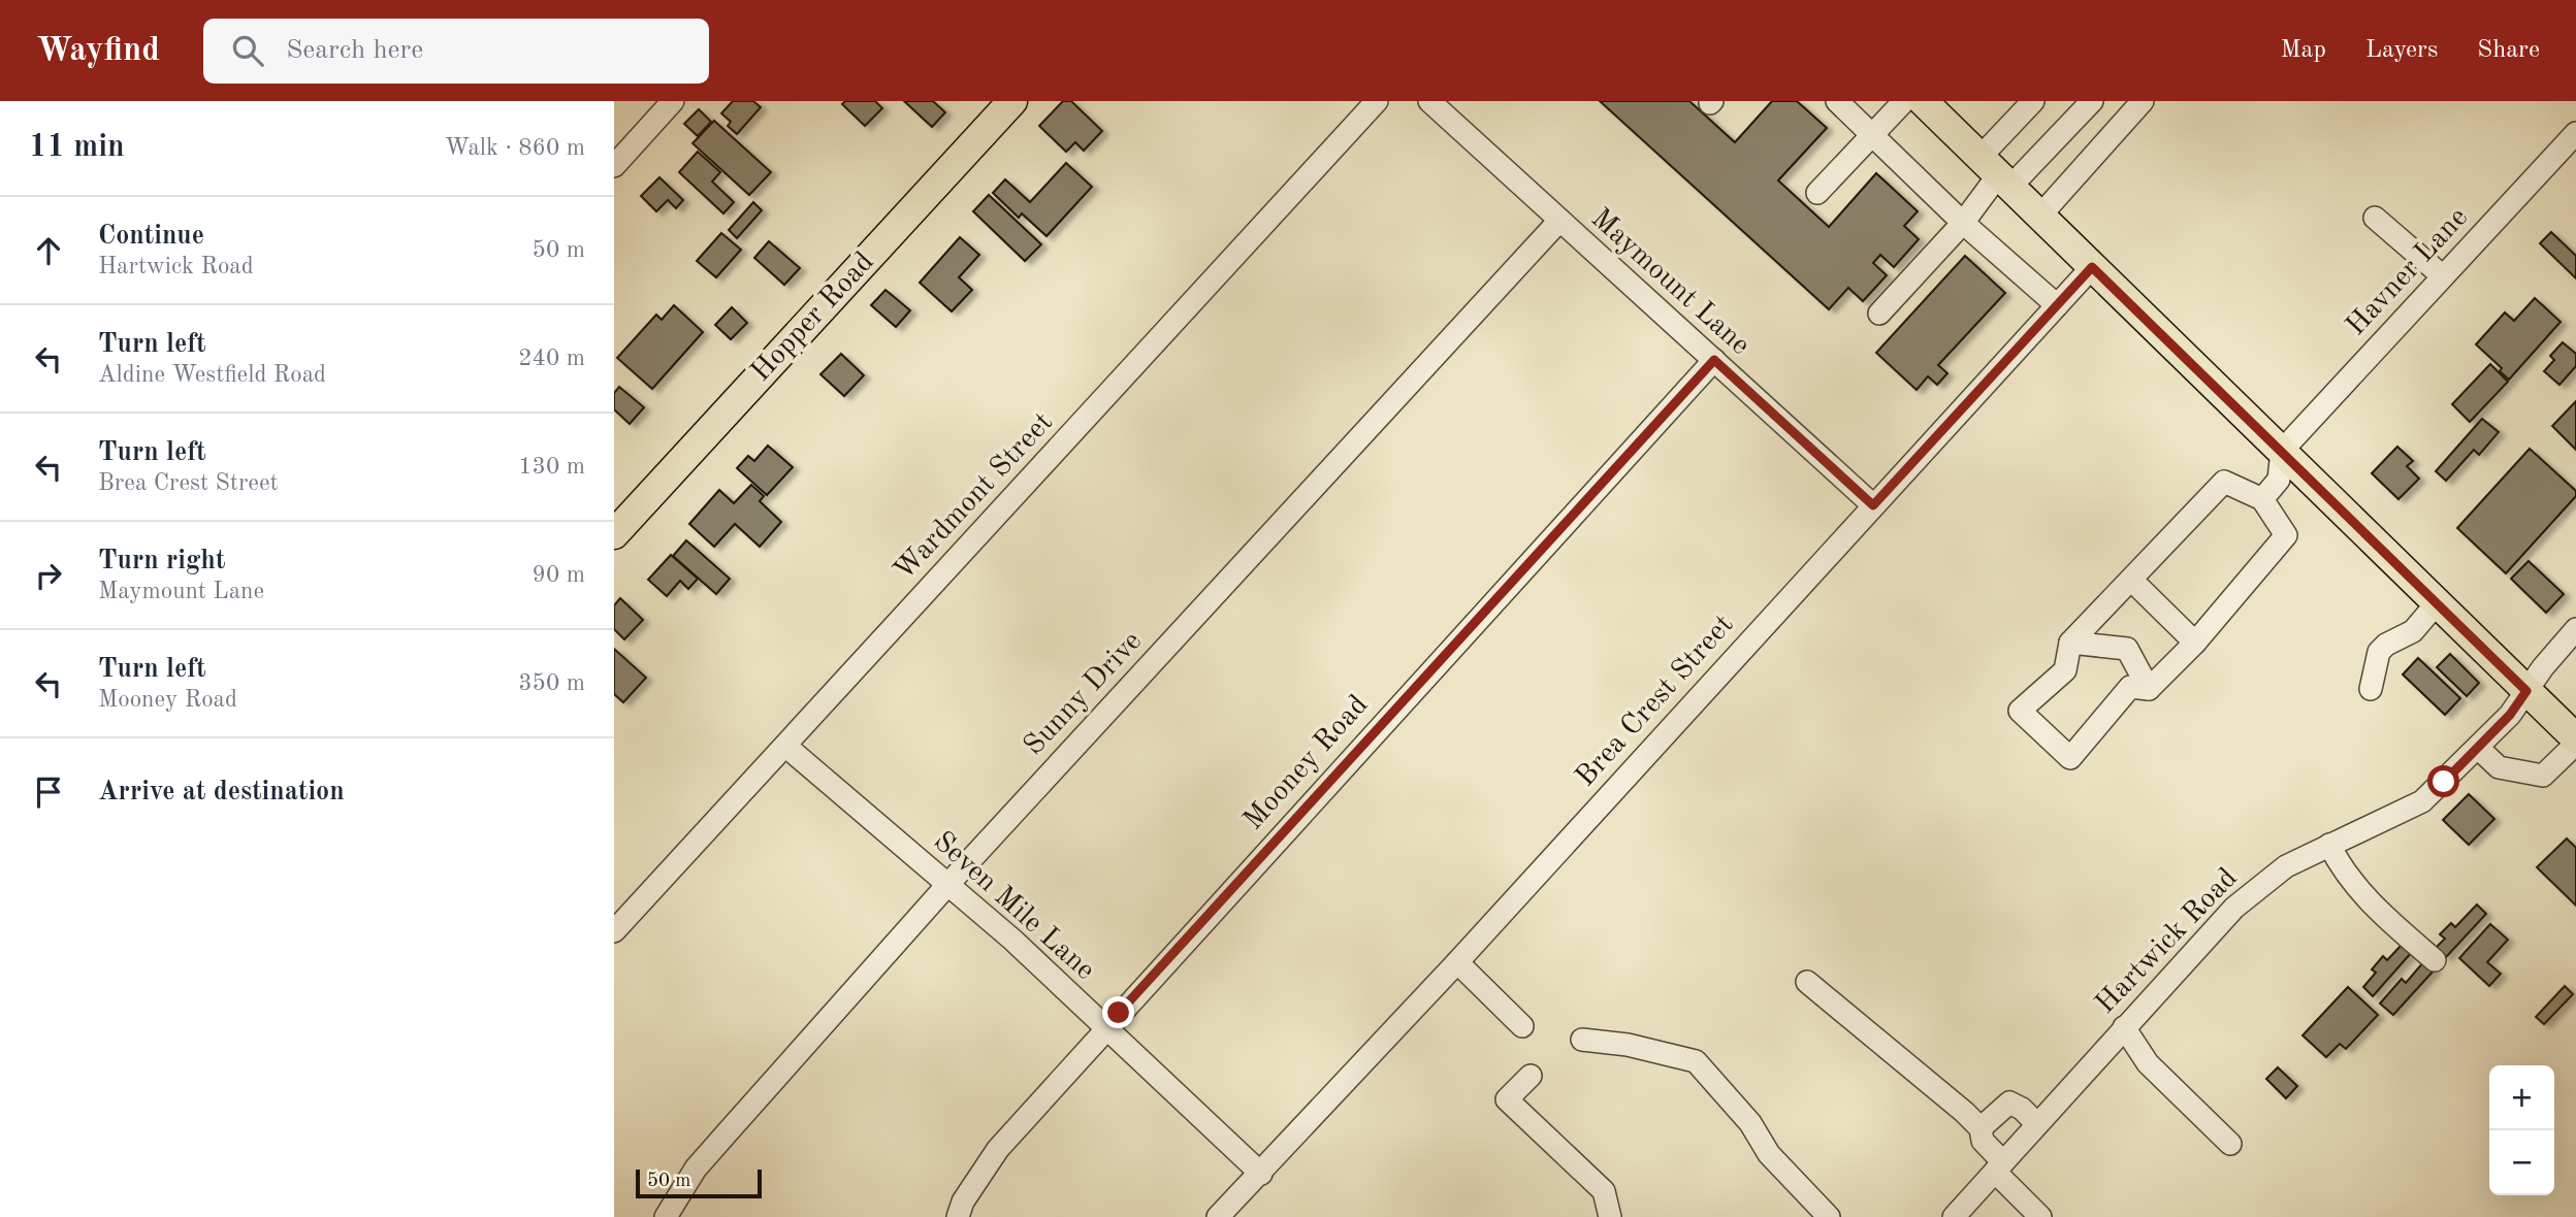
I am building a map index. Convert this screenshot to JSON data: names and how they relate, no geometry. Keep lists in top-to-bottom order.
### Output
{
  "streets": {
    "main road": ["Hopper Road"],
    "street": [
      "Havner Lane",
      "Maymount Lane",
      "Wardmont Street",
      "Sunny Drive",
      "Brea Crest Street",
      "Mooney Road",
      "Seven Mile Lane",
      "Hartwick Road"
    ]
  },
  "crossings": [
    ["Maymount Lane", "Sunny Drive"],
    ["Maymount Lane", "Brea Crest Street"],
    ["Maymount Lane", "Mooney Road"],
    ["Wardmont Street", "Seven Mile Lane"],
    ["Sunny Drive", "Seven Mile Lane"],
    ["Brea Crest Street", "Seven Mile Lane"],
    ["Mooney Road", "Seven Mile Lane"]
  ],
  "scale_bar": "50 m",
  "page": {
    "header": "Wayfind",
    "search": "Search here",
    "nav": ["Map", "Layers", "Share"],
    "heading": ["11 min", "Walk · 860 m"],
    "list": [
      ["Continue", "Hartwick Road", "50 m"],
      ["Turn left", "Aldine Westfield Road", "240 m"],
      ["Turn left", "Brea Crest Street", "130 m"],
      ["Turn right", "Maymount Lane", "90 m"],
      ["Turn left", "Mooney Road", "350 m"],
      "Arrive at destination"
    ],
    "map_buttons": ["+", "−"],
    "scale": "50 m"
  }
}
